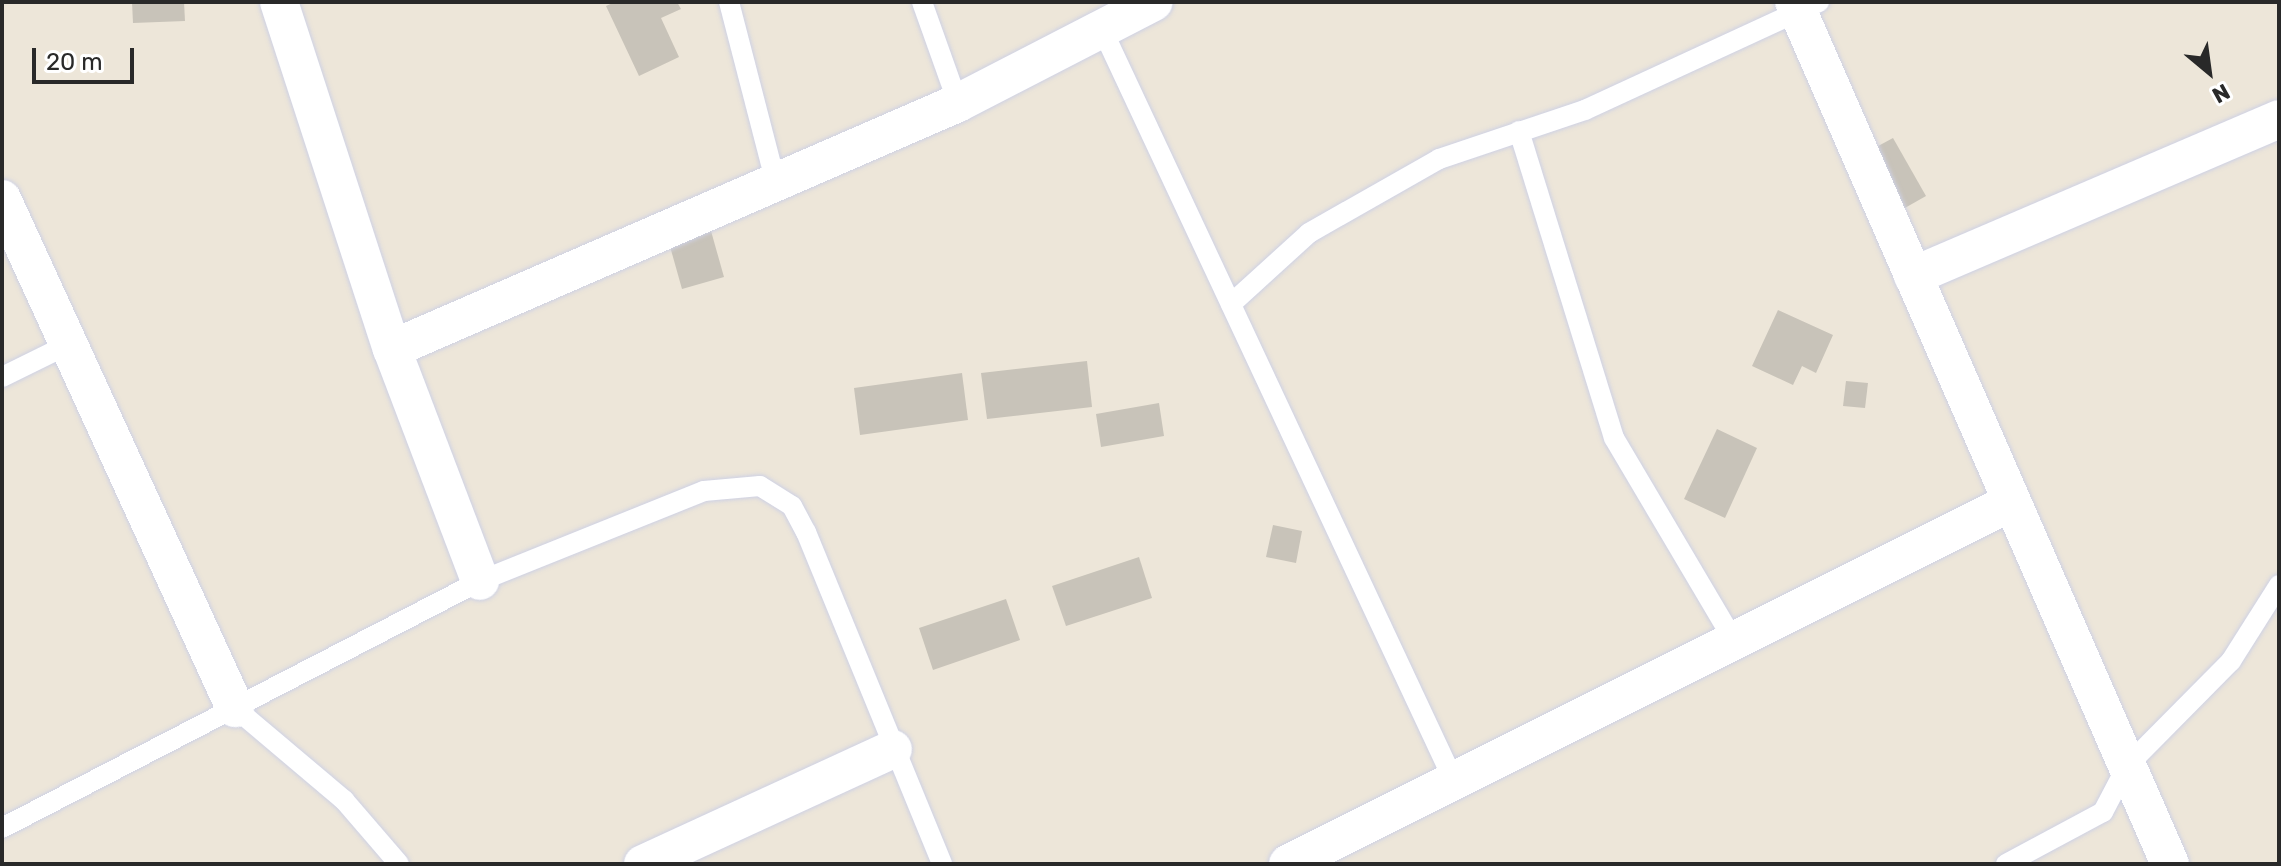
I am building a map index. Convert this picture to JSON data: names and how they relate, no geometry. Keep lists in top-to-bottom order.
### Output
{
  "scale_bar": "20 m",
  "north": "bottom right"
}
